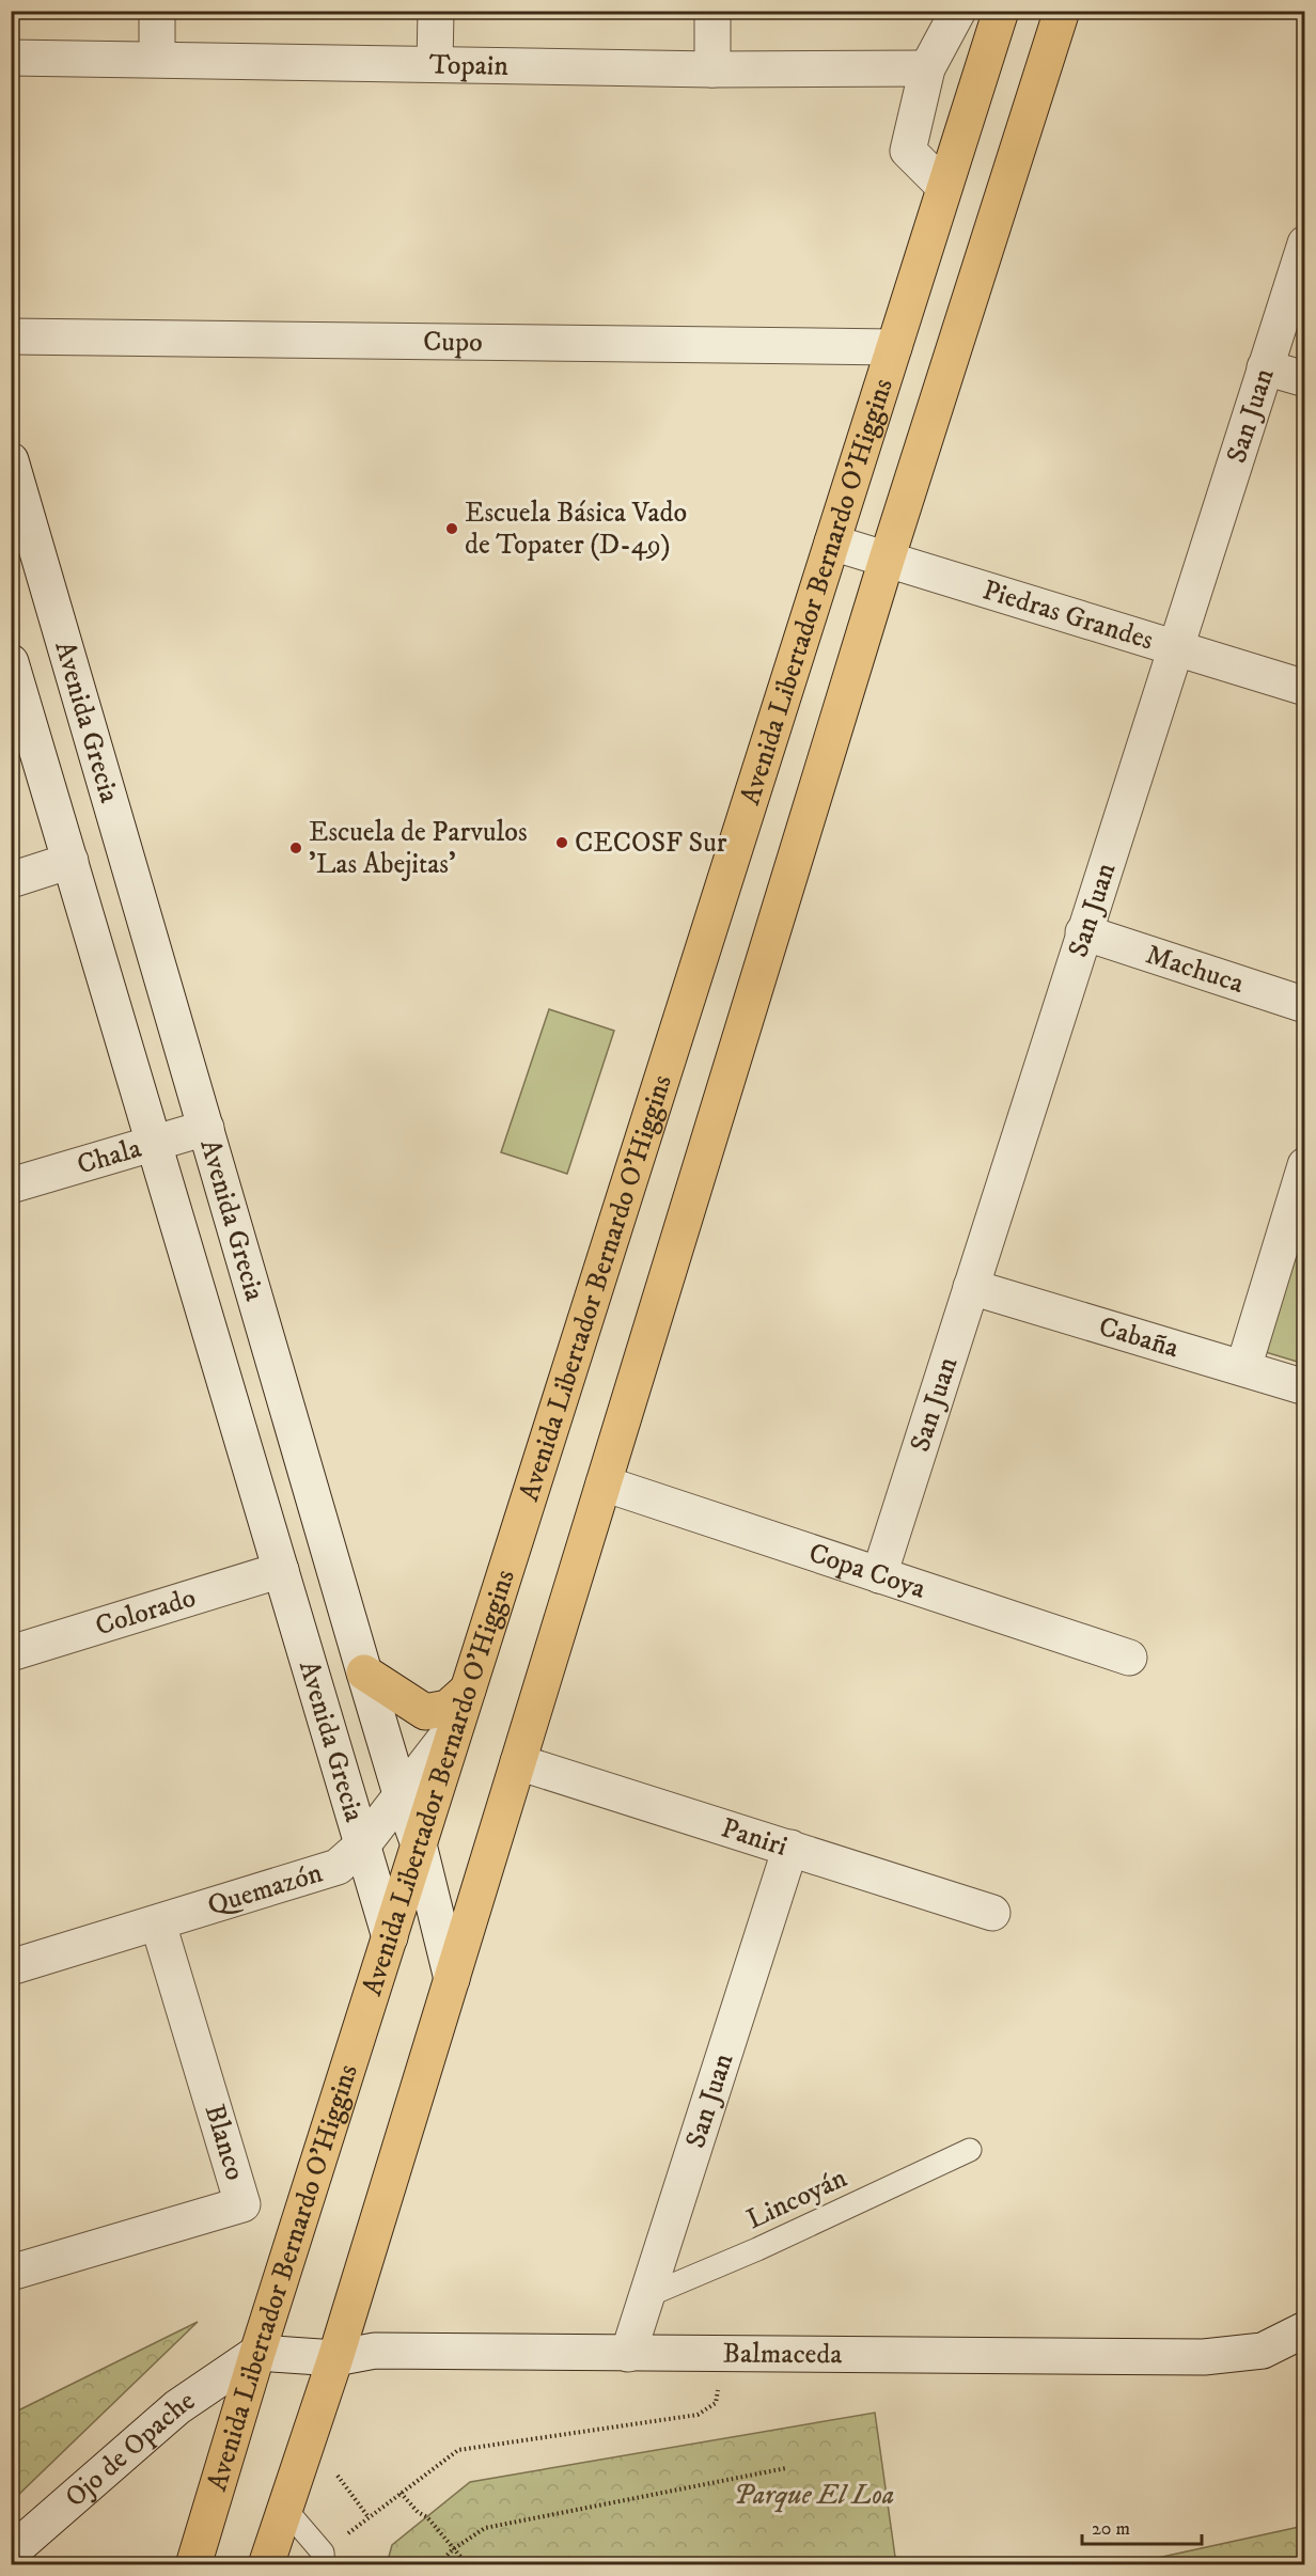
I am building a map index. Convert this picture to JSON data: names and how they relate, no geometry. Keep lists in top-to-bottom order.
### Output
{
  "streets": {
    "main road": ["Avenida Libertador Bernardo O'Higgins"],
    "street": [
      "Topain",
      "Cupo",
      "San Juan",
      "Piedras Grandes",
      "Avenida Grecia",
      "Machuca",
      "Chala",
      "Cabaña",
      "Copa Coya",
      "Colorado",
      "Paniri",
      "Quemazón",
      "Blanco",
      "Balmaceda",
      "Ojo de Opache"
    ],
    "lane": ["Lincoyán"]
  },
  "crossings": [
    ["Cupo", "Avenida Libertador Bernardo O'Higgins"],
    ["San Juan", "Piedras Grandes"],
    ["San Juan", "Machuca"],
    ["San Juan", "Cabaña"],
    ["San Juan", "Copa Coya"],
    ["San Juan", "Paniri"],
    ["San Juan", "Lincoyán"],
    ["San Juan", "Balmaceda"],
    ["Avenida Libertador Bernardo O'Higgins", "Piedras Grandes"],
    ["Avenida Libertador Bernardo O'Higgins", "Avenida Grecia"],
    ["Avenida Libertador Bernardo O'Higgins", "Copa Coya"],
    ["Avenida Libertador Bernardo O'Higgins", "Paniri"],
    ["Avenida Libertador Bernardo O'Higgins", "Quemazón"],
    ["Avenida Libertador Bernardo O'Higgins", "Balmaceda"],
    ["Avenida Libertador Bernardo O'Higgins", "Ojo de Opache"],
    ["Avenida Grecia", "Chala"],
    ["Avenida Grecia", "Colorado"],
    ["Avenida Grecia", "Quemazón"],
    ["Quemazón", "Blanco"],
    ["Balmaceda", "Ojo de Opache"]
  ],
  "parks": ["Parque El Loa"],
  "places": ["Escuela Básica Vado de Topater (D-49)", "CECOSF Sur", "Escuela de Parvulos 'Las Abejitas'"],
  "scale_bar": "20 m"
}
